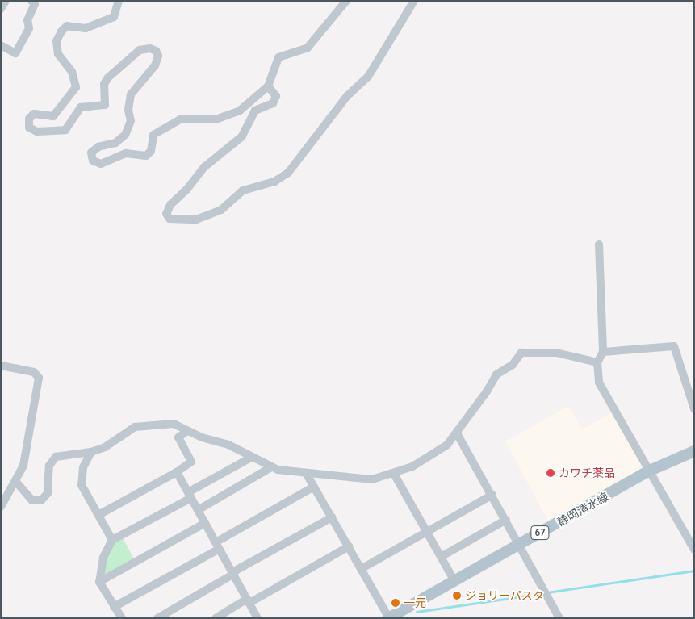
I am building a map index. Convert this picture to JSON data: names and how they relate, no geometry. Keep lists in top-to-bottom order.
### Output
{
  "streets": {
    "main road": ["静岡清水線", "67"]
  },
  "places": ["カワチ薬品", "ジョリーパスタ", "一元"]
}
